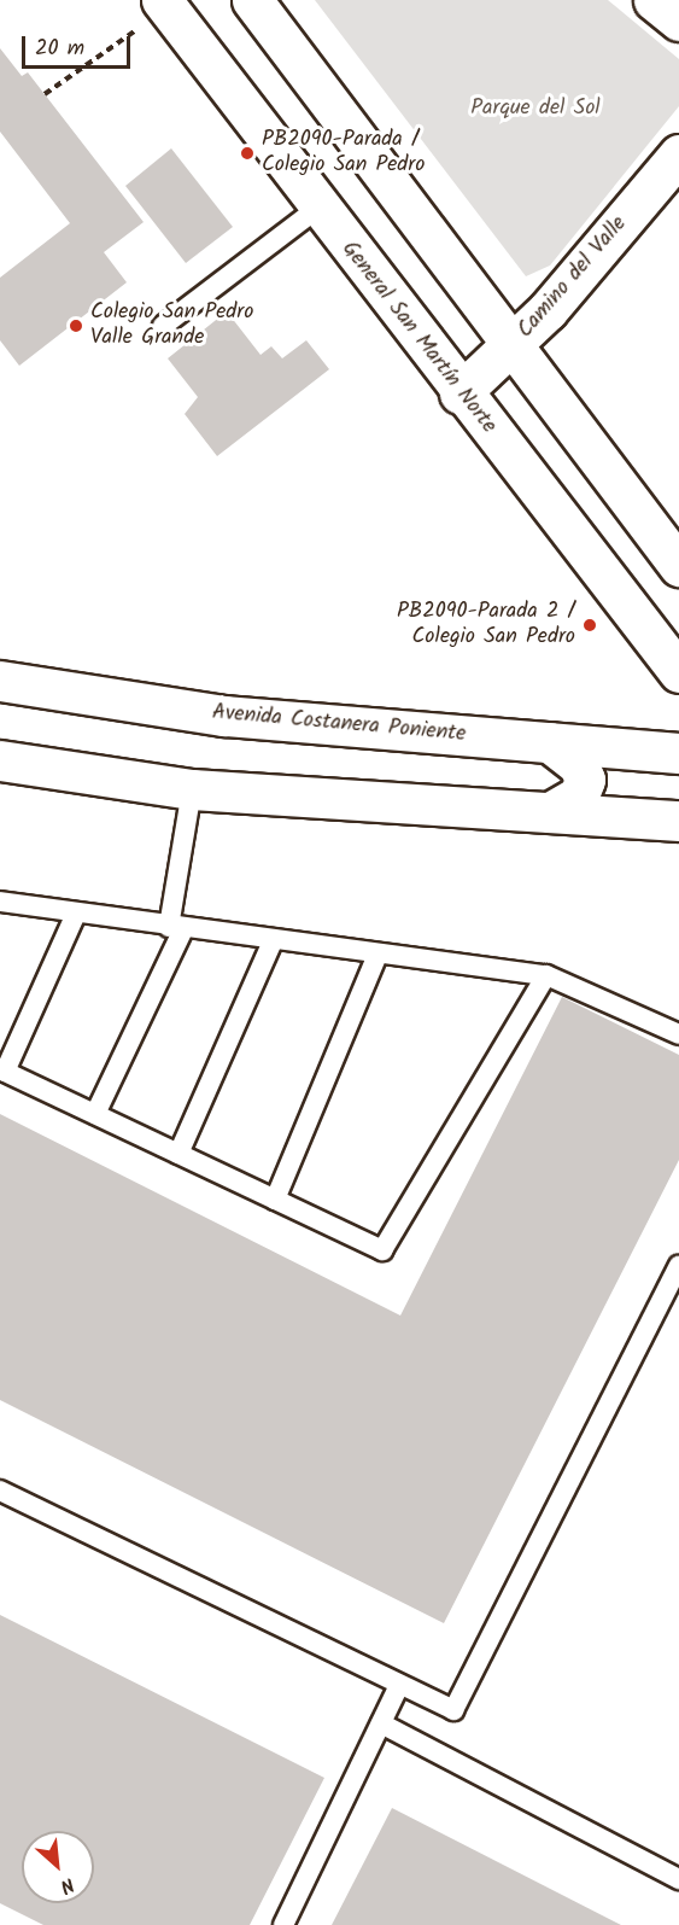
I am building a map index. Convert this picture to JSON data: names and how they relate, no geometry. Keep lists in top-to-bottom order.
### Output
{
  "streets": {
    "street": ["Camino del Valle", "General San Martín Norte", "Avenida Costanera Poniente"]
  },
  "crossings": [
    ["Camino del Valle", "General San Martín Norte"]
  ],
  "parks": ["Parque del Sol"],
  "places": ["PB2090-Parada / Colegio San Pedro", "Colegio San Pedro Valle Grande", "PB2090-Parada 2 / Colegio San Pedro"],
  "scale_bar": "20 m",
  "north": "bottom right"
}
